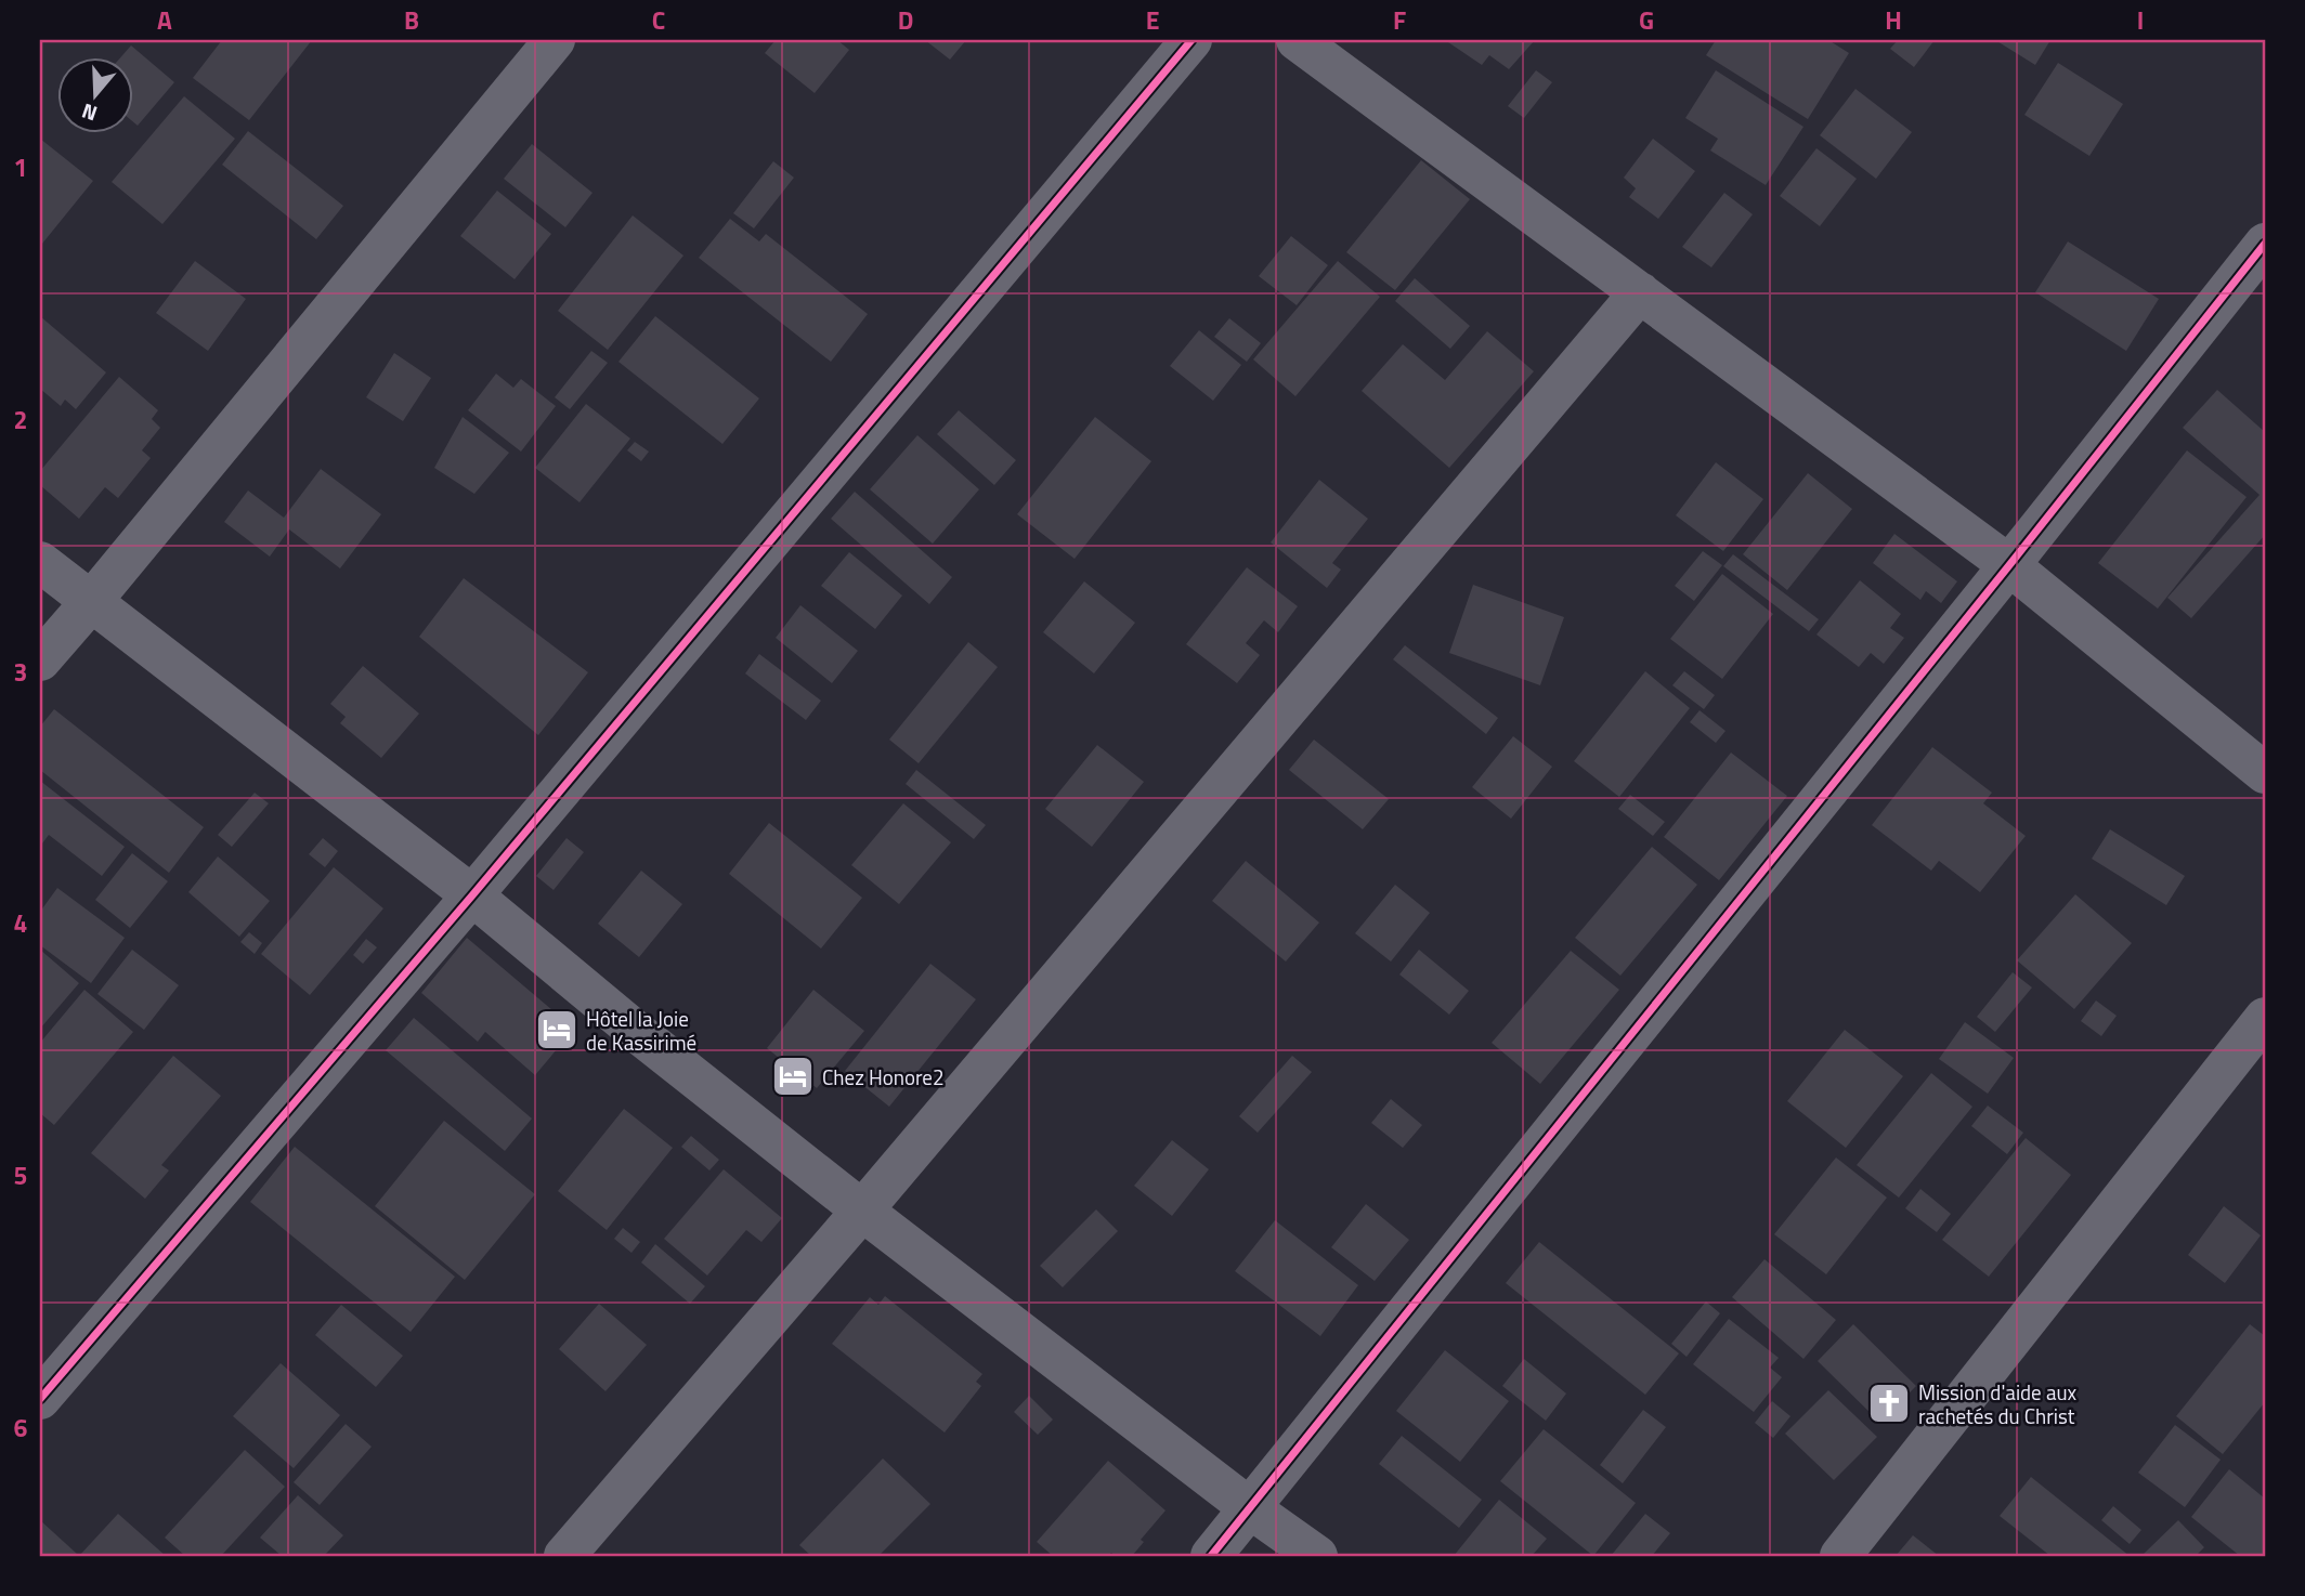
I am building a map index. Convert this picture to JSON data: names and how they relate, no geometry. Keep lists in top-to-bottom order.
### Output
{
  "places": {
    "hotel": ["Hôtel la Joie de Kassirimé", "Chez Honore2"],
    "church": ["Mission d'aide aux rachetés du Christ"]
  },
  "north": "bottom",
  "grid": {
    "columns": [
      "A",
      "B",
      "C",
      "D",
      "E",
      "F",
      "G",
      "H",
      "I"
    ],
    "rows": [
      "1",
      "2",
      "3",
      "4",
      "5",
      "6"
    ]
  }
}
